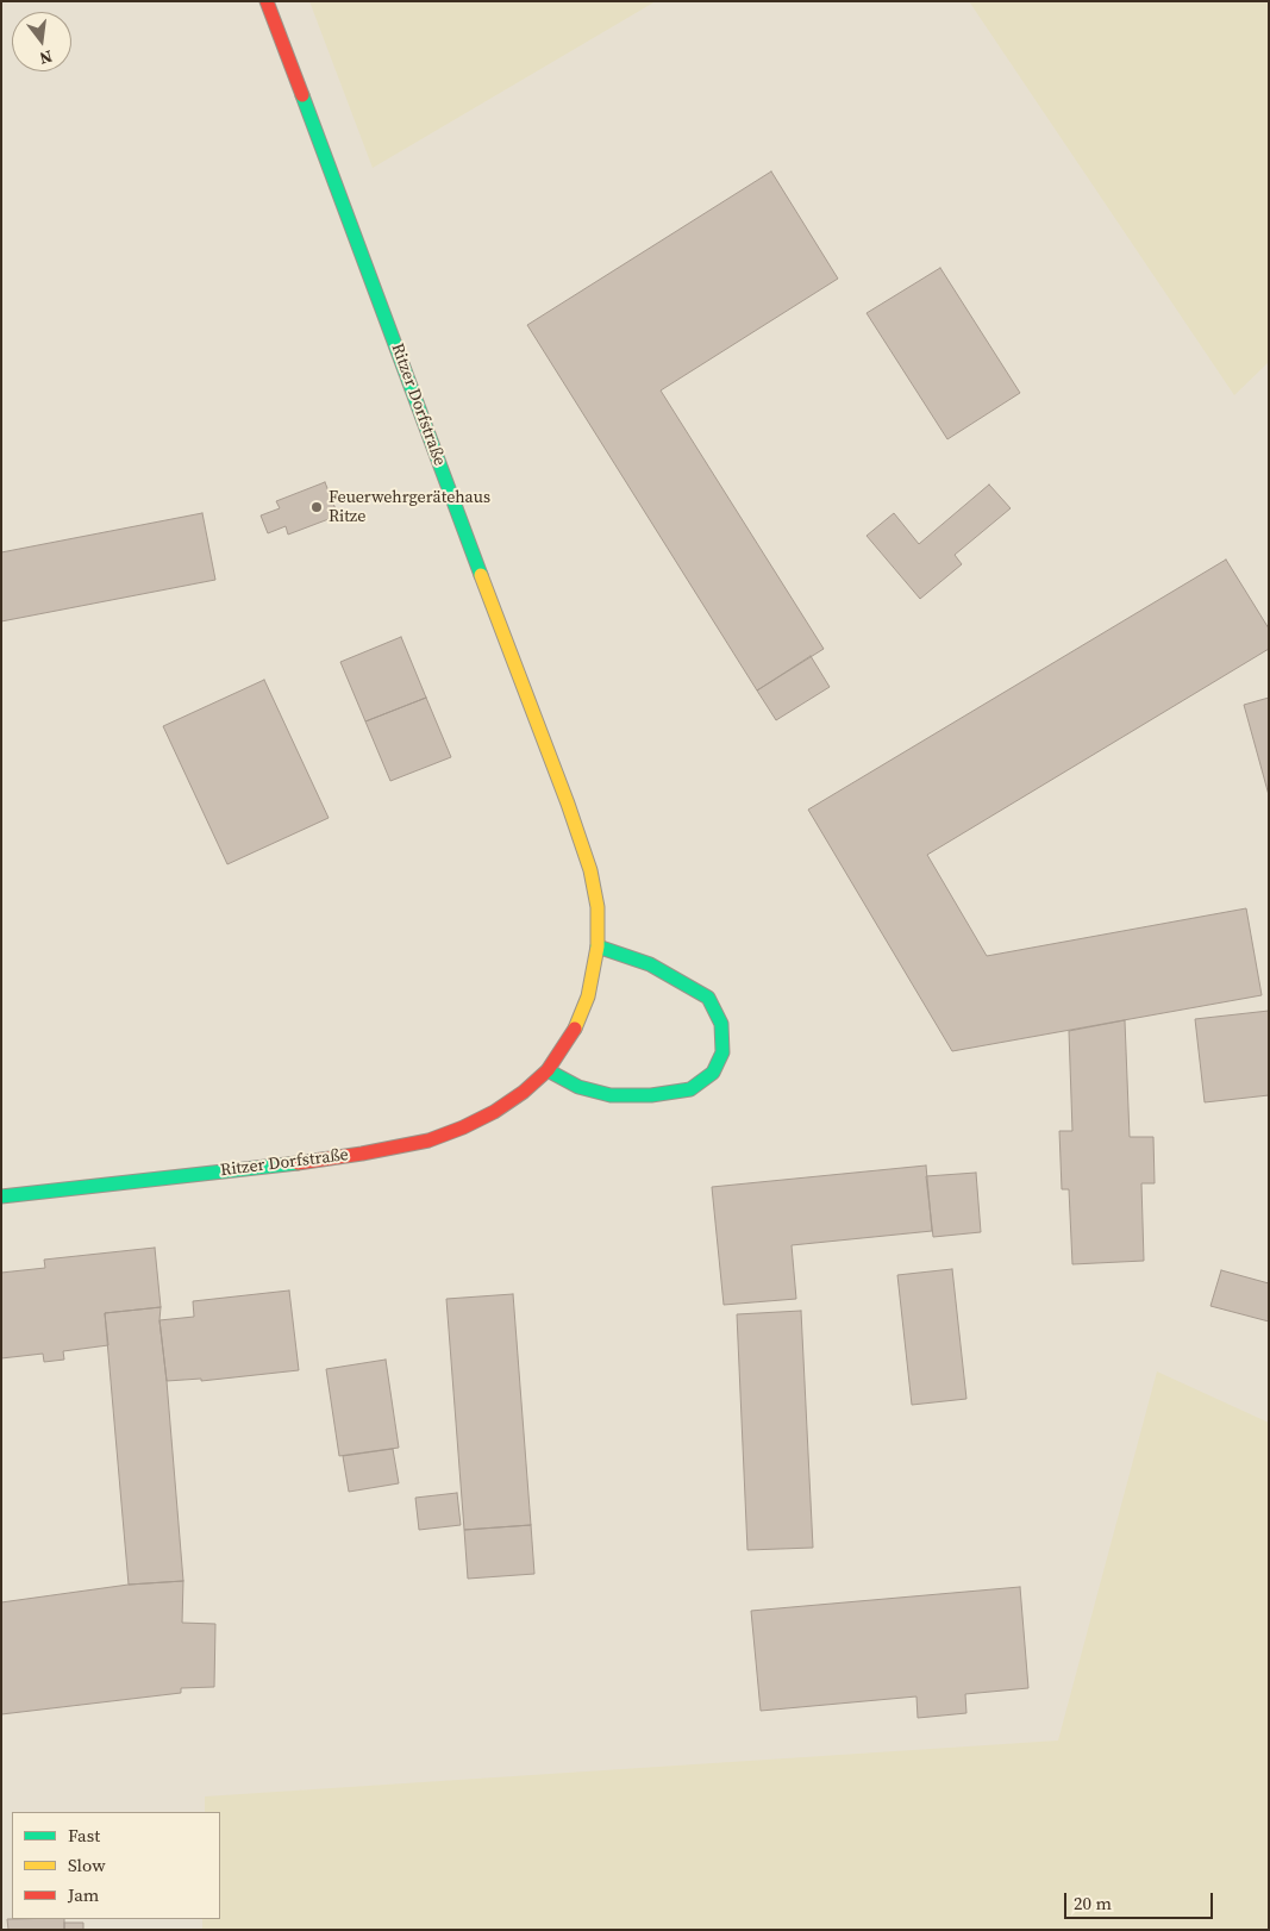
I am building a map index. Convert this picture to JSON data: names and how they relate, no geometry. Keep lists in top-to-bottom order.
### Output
{
  "streets": {
    "street": ["Ritzer Dorfstraße"]
  },
  "places": ["Feuerwehrgerätehaus Ritze"],
  "legend": ["Fast", "Slow", "Jam"],
  "scale_bar": "20 m",
  "north": "bottom"
}
